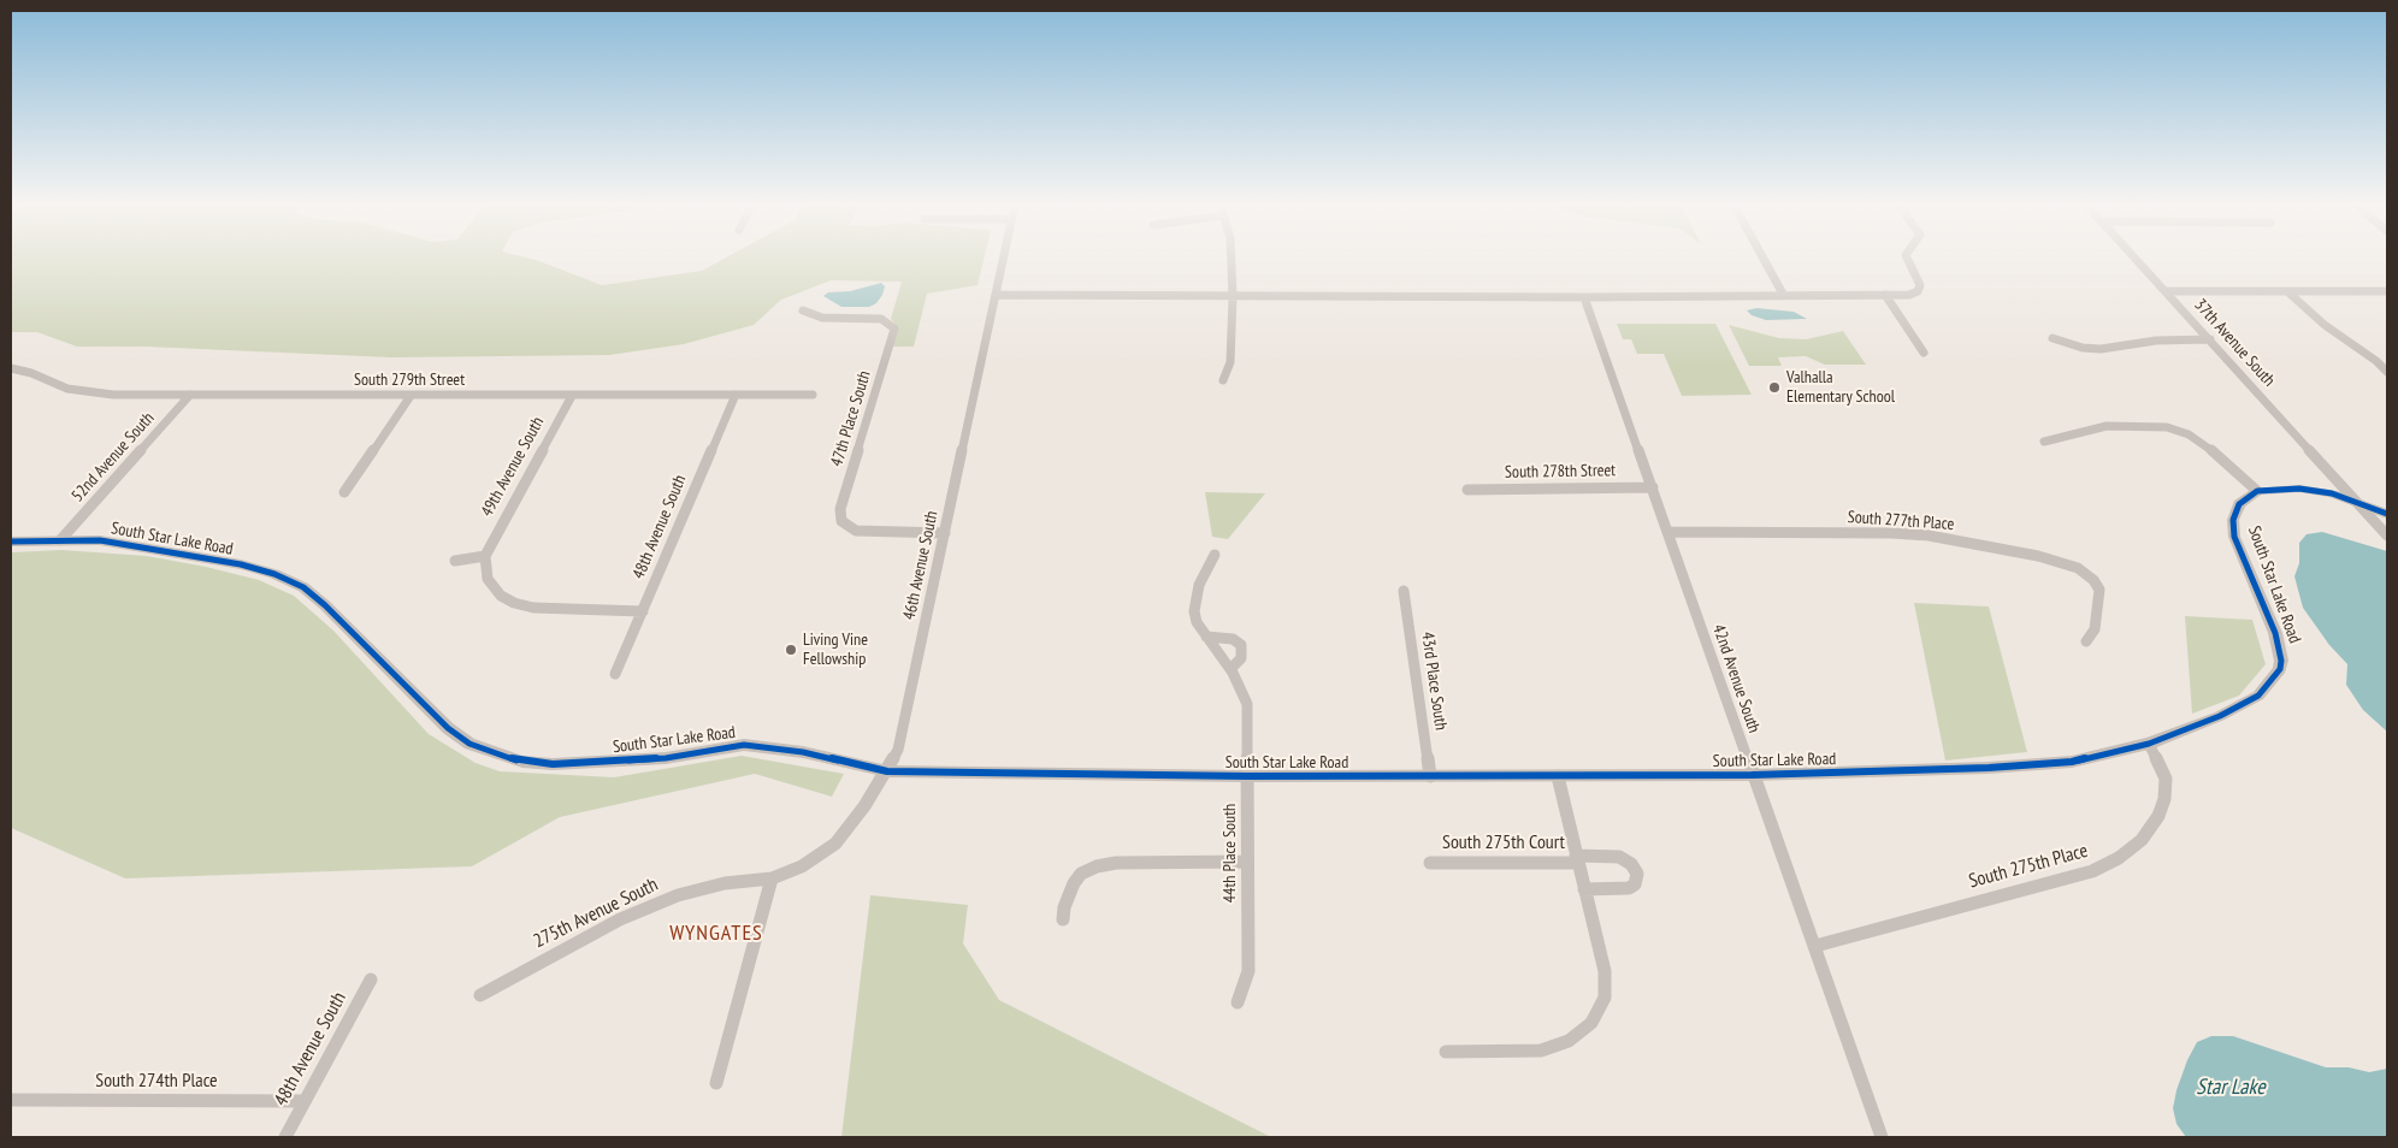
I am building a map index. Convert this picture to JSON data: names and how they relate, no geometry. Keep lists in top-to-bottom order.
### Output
{
  "streets": {
    "street": [
      "37th Avenue South",
      "South 279th Street",
      "47th Place South",
      "52nd Avenue South",
      "49th Avenue South",
      "South 278th Street",
      "South 277th Place",
      "48th Avenue South",
      "South Star Lake Road",
      "46th Avenue South",
      "42nd Avenue South",
      "43rd Place South",
      "South 275th Court",
      "44th Place South",
      "South 275th Place",
      "275th Avenue South",
      "South 274th Place"
    ]
  },
  "crossings": [
    ["South 279th Street", "52nd Avenue South"],
    ["South 279th Street", "49th Avenue South"],
    ["South 279th Street", "48th Avenue South"],
    ["47th Place South", "46th Avenue South"],
    ["52nd Avenue South", "South Star Lake Road"],
    ["South 278th Street", "42nd Avenue South"],
    ["South 277th Place", "42nd Avenue South"],
    ["48th Avenue South", "South 274th Place"],
    ["South Star Lake Road", "46th Avenue South"],
    ["South Star Lake Road", "42nd Avenue South"],
    ["South Star Lake Road", "43rd Place South"],
    ["South Star Lake Road", "44th Place South"],
    ["South Star Lake Road", "South 275th Place"],
    ["46th Avenue South", "275th Avenue South"],
    ["42nd Avenue South", "South 275th Place"]
  ],
  "districts": ["WYNGATES"],
  "water": ["Star Lake"],
  "places": ["Valhalla Elementary School", "Living Vine Fellowship"]
}
